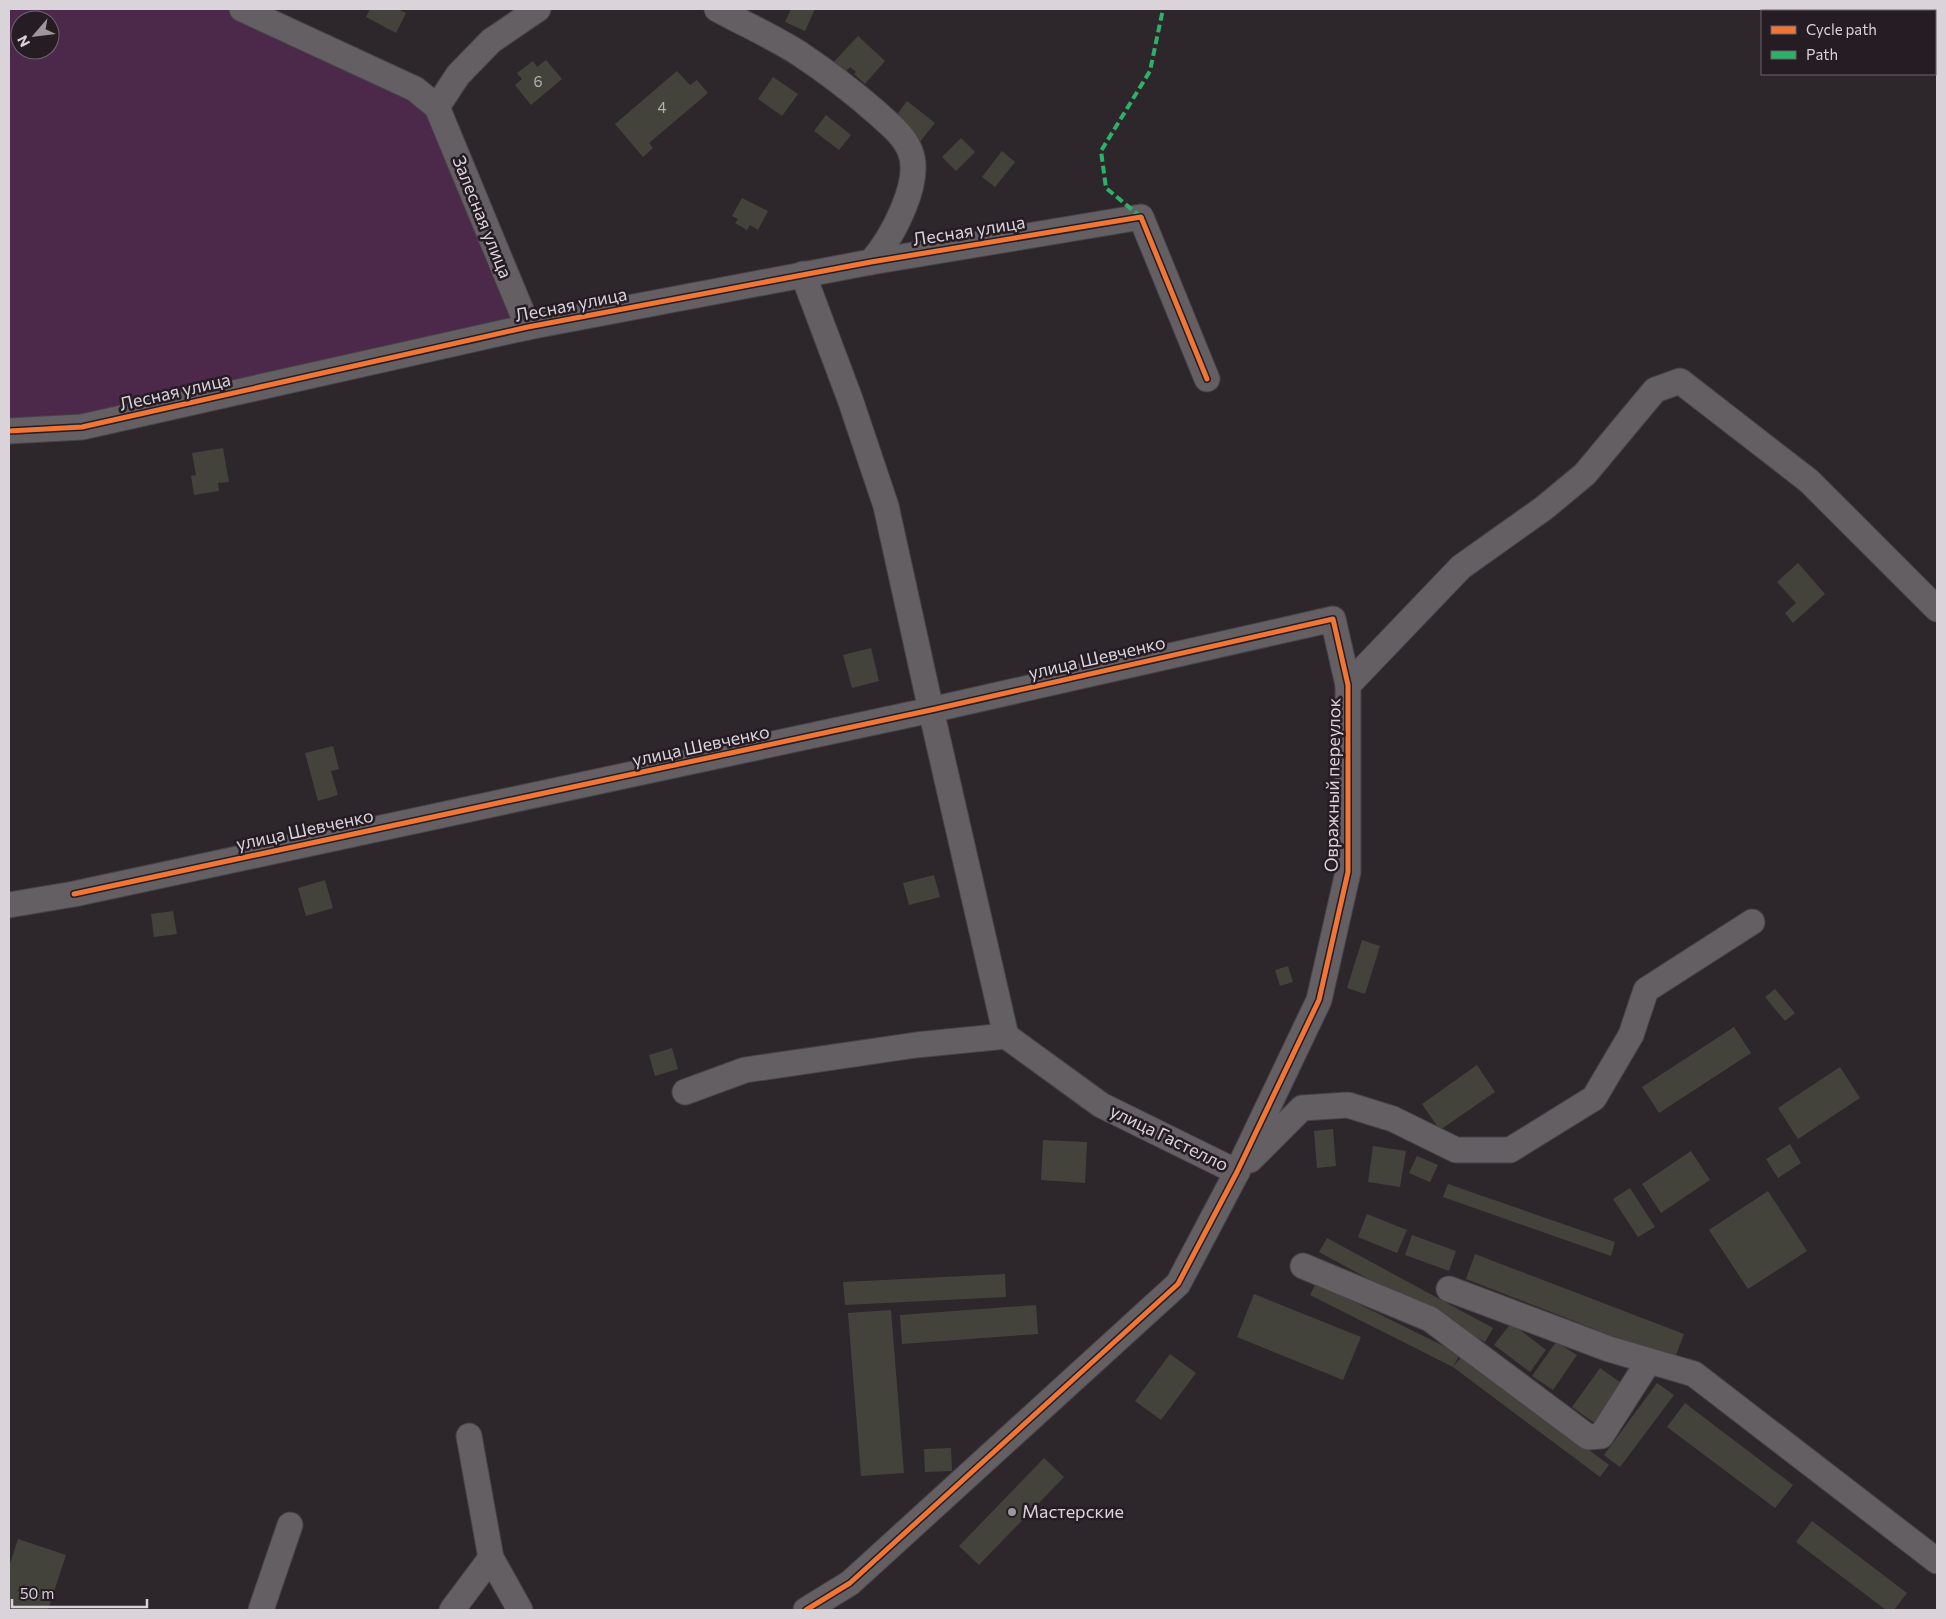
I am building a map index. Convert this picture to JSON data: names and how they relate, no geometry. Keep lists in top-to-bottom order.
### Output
{
  "streets": {
    "street": [
      "Залесная улица",
      "Лесная улица",
      "улица Шевченко",
      "Овражный переулок",
      "улица Гастелло"
    ]
  },
  "crossings": [
    ["Залесная улица", "Лесная улица"],
    ["улица Шевченко", "Овражный переулок"],
    ["Овражный переулок", "улица Гастелло"]
  ],
  "places": ["Мастерские"],
  "house_numbers": ["6", "4"],
  "legend": ["Cycle path", "Path"],
  "scale_bar": "50 m",
  "north": "bottom left"
}
